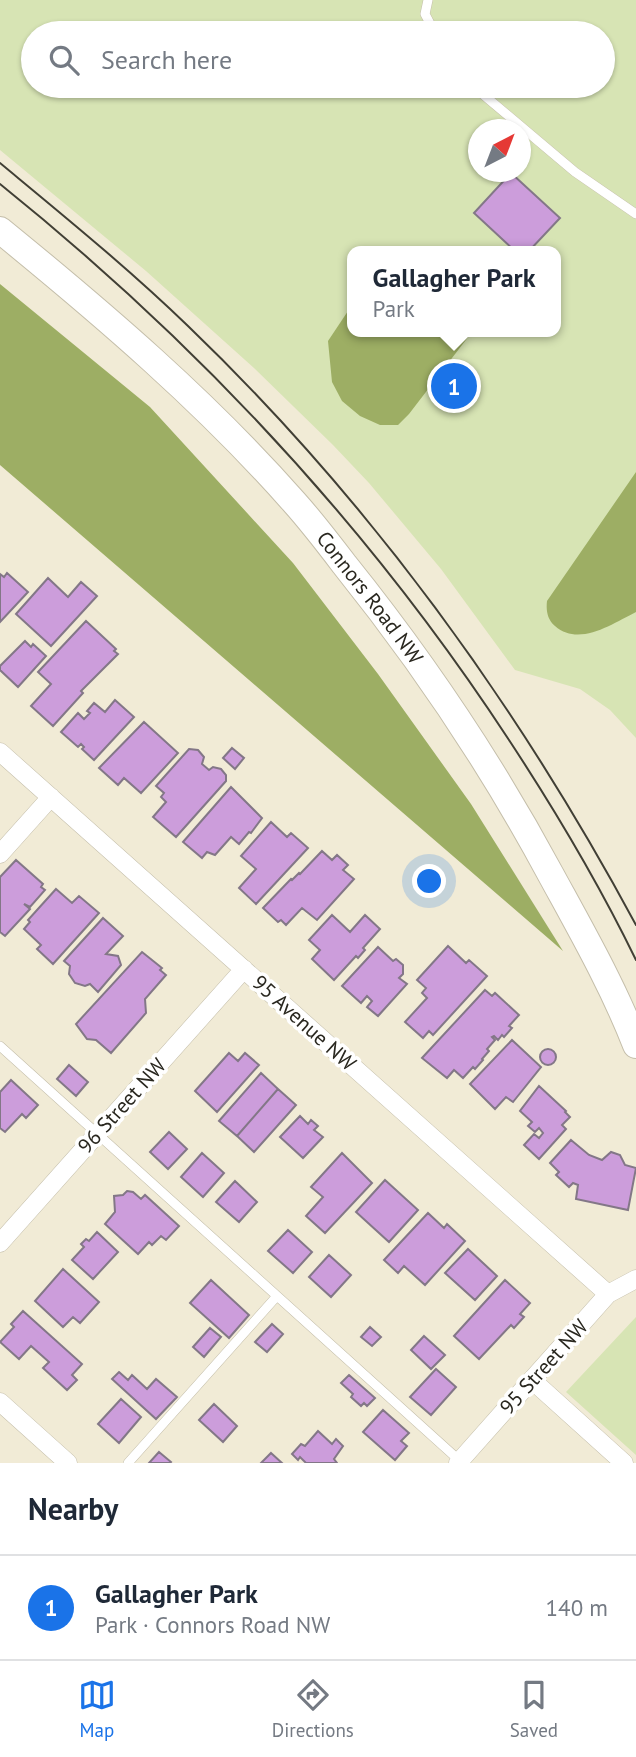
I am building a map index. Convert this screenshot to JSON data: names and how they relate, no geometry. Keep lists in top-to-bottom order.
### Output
{
  "streets": {
    "main road": ["Connors Road NW"],
    "street": ["95 Avenue NW", "96 Street NW", "95 Street NW"]
  },
  "crossings": [
    ["95 Avenue NW", "96 Street NW"],
    ["95 Avenue NW", "95 Street NW"]
  ],
  "north": "top right",
  "page": {
    "search": "Search here",
    "popup": ["Gallagher Park", "Park"],
    "pins": "1",
    "heading": "Nearby",
    "list": [
      {
        "mark": "1",
        "name": "Gallagher Park",
        "note": "Park · Connors Road NW",
        "value": "140 m"
      }
    ],
    "nav": ["Map", "Directions", "Saved"]
  }
}
